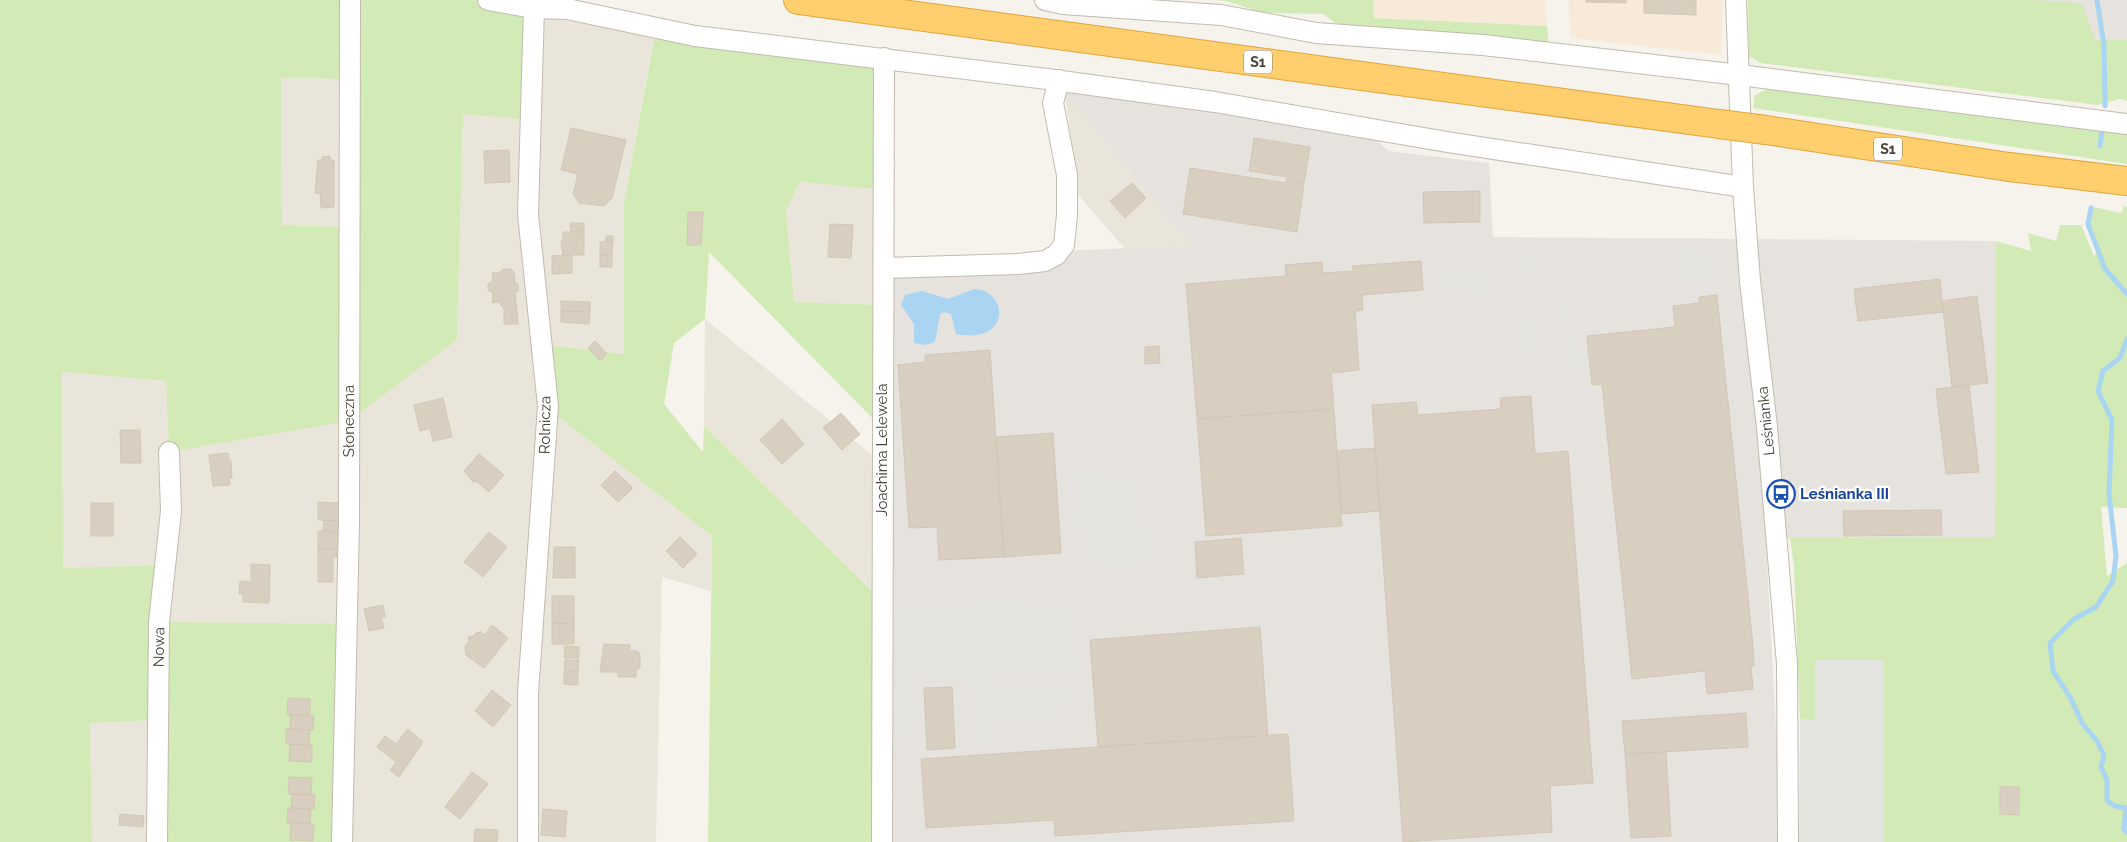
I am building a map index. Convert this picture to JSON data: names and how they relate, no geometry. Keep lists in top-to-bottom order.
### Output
{
  "streets": {
    "highway": ["S1"],
    "street": [
      "Słoneczna",
      "Leśnianka",
      "Rolnicza",
      "Joachima Lelewela",
      "Nowa"
    ]
  },
  "places": {
    "bus stop": ["Leśnianka III"]
  }
}
